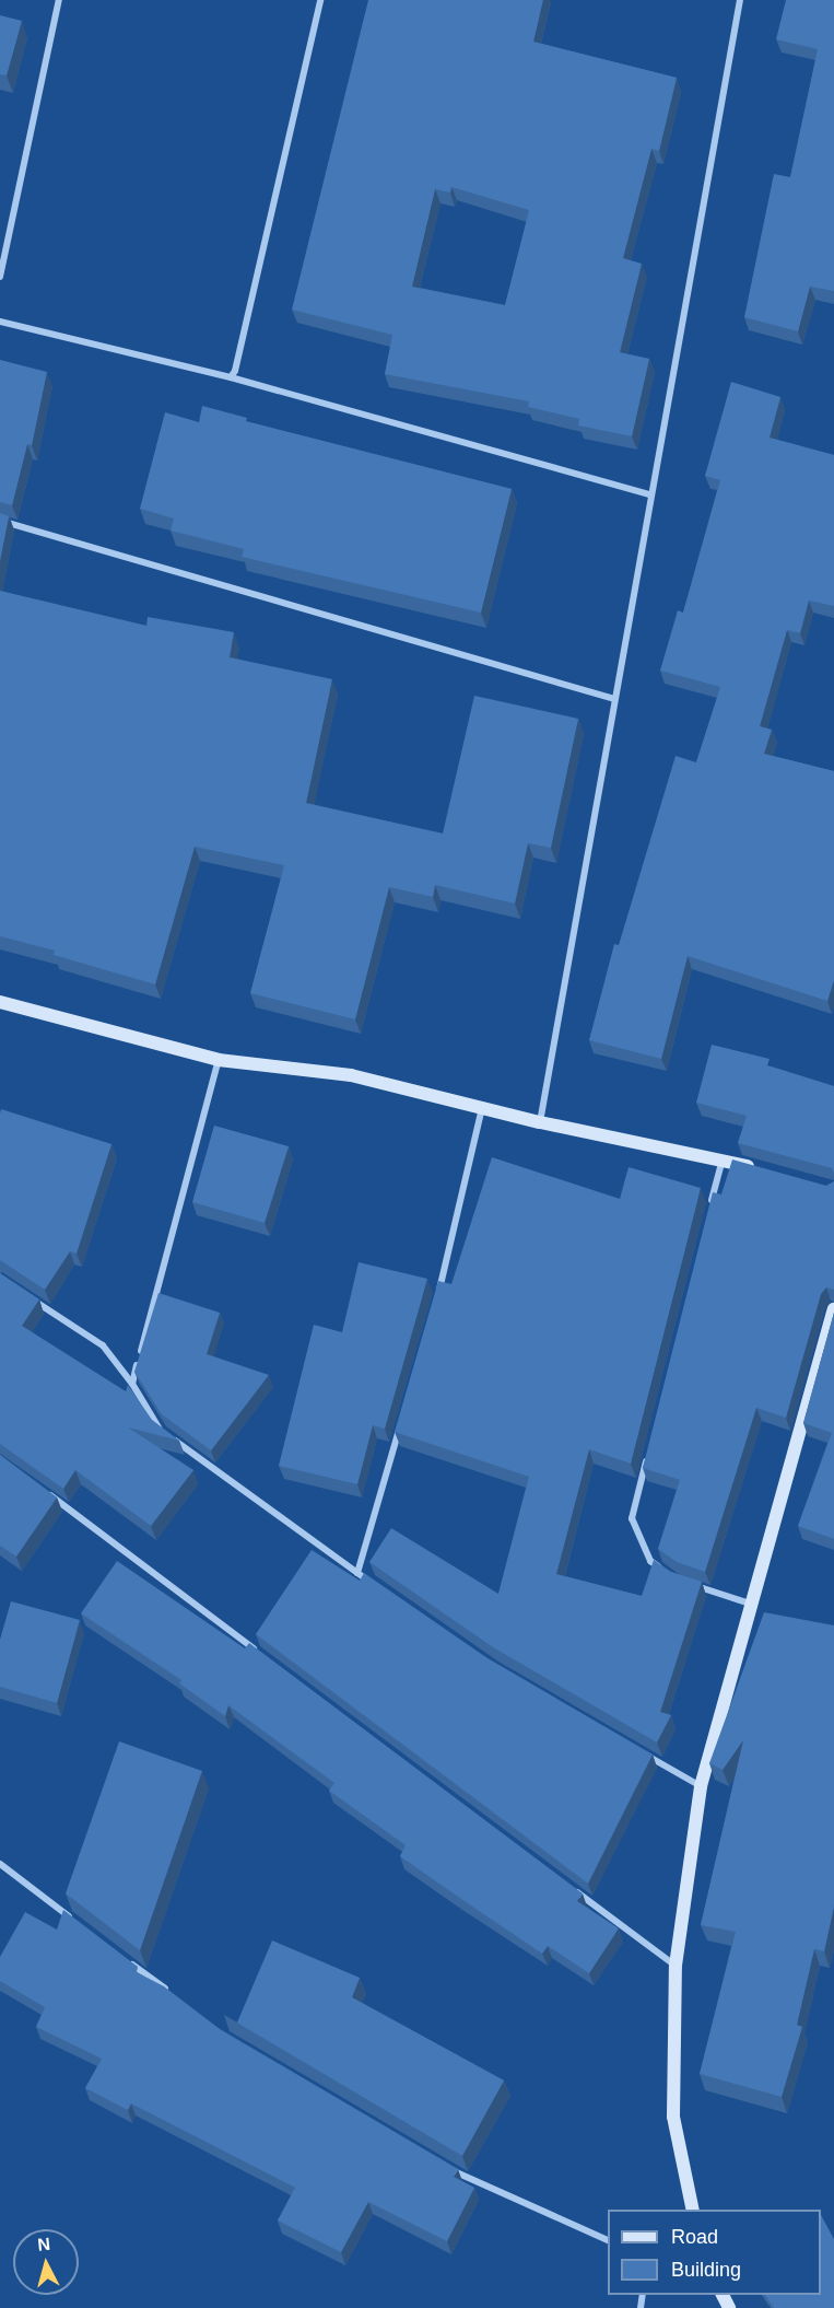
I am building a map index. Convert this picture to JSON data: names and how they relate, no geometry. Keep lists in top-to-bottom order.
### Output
{
  "legend": ["Road", "Building"],
  "north": "top"
}
